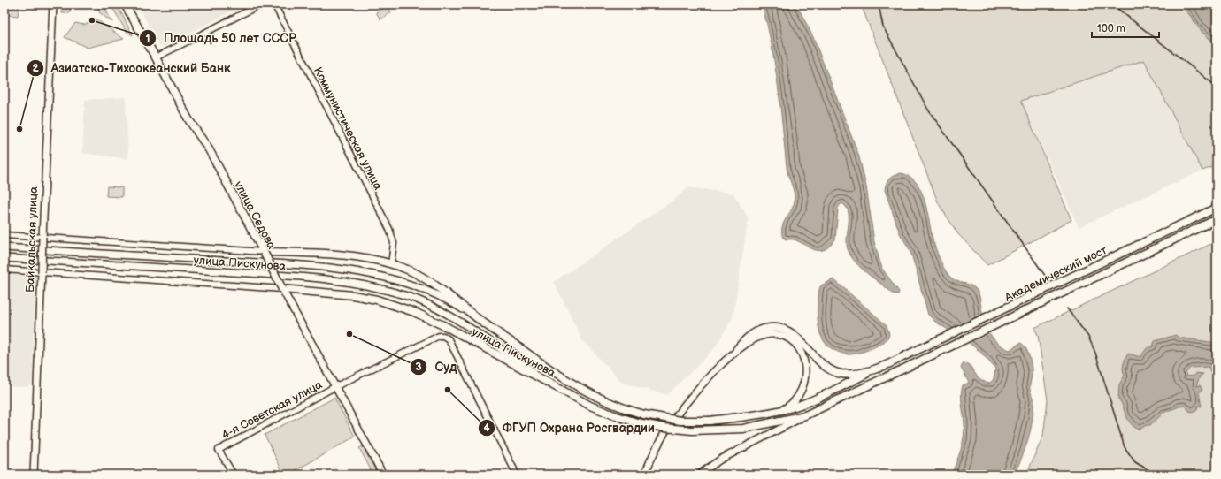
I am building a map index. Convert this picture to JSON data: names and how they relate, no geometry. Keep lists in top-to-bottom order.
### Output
{
  "streets": {
    "main road": [
      "улица Седова",
      "Байкальская улица",
      "улица Пискунова",
      "Академический мост"
    ],
    "street": ["Коммунистическая улица", "4-я Советская улица"]
  },
  "crossings": [
    ["улица Седова", "улица Пискунова"],
    ["улица Седова", "4-я Советская улица"],
    ["Байкальская улица", "улица Пискунова"],
    ["улица Пискунова", "Академический мост"]
  ],
  "places": [
    "Площадь 50 лет СССР",
    "Азиатско-Тихоокеанский Банк",
    "Суд",
    "ФГУП Охрана Росгвардии"
  ],
  "scale_bar": "100 m"
}
